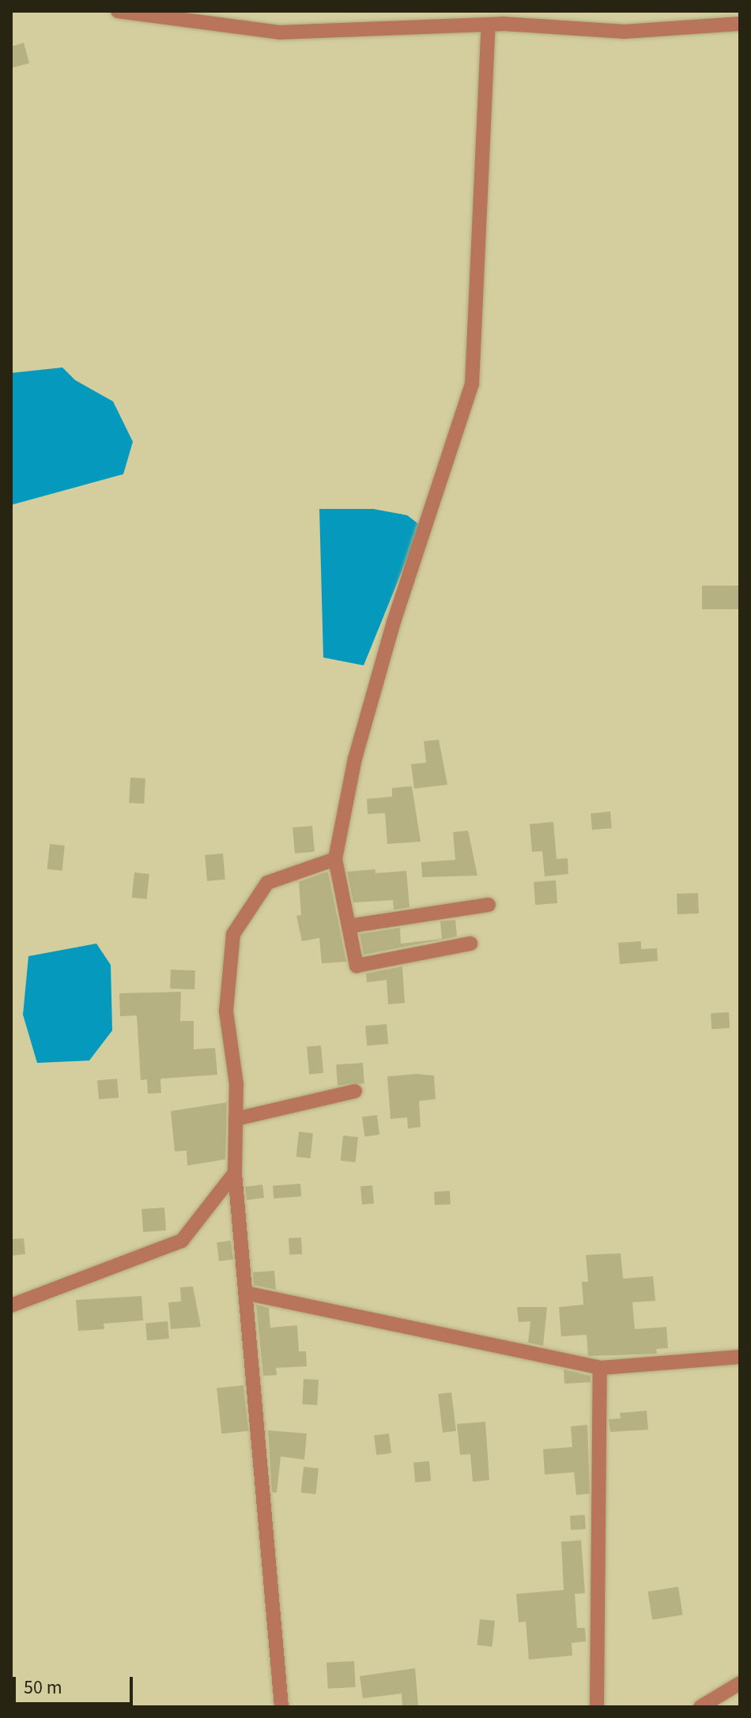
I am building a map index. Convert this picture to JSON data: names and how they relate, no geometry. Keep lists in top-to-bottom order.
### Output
{
  "scale_bar": "50 m"
}
